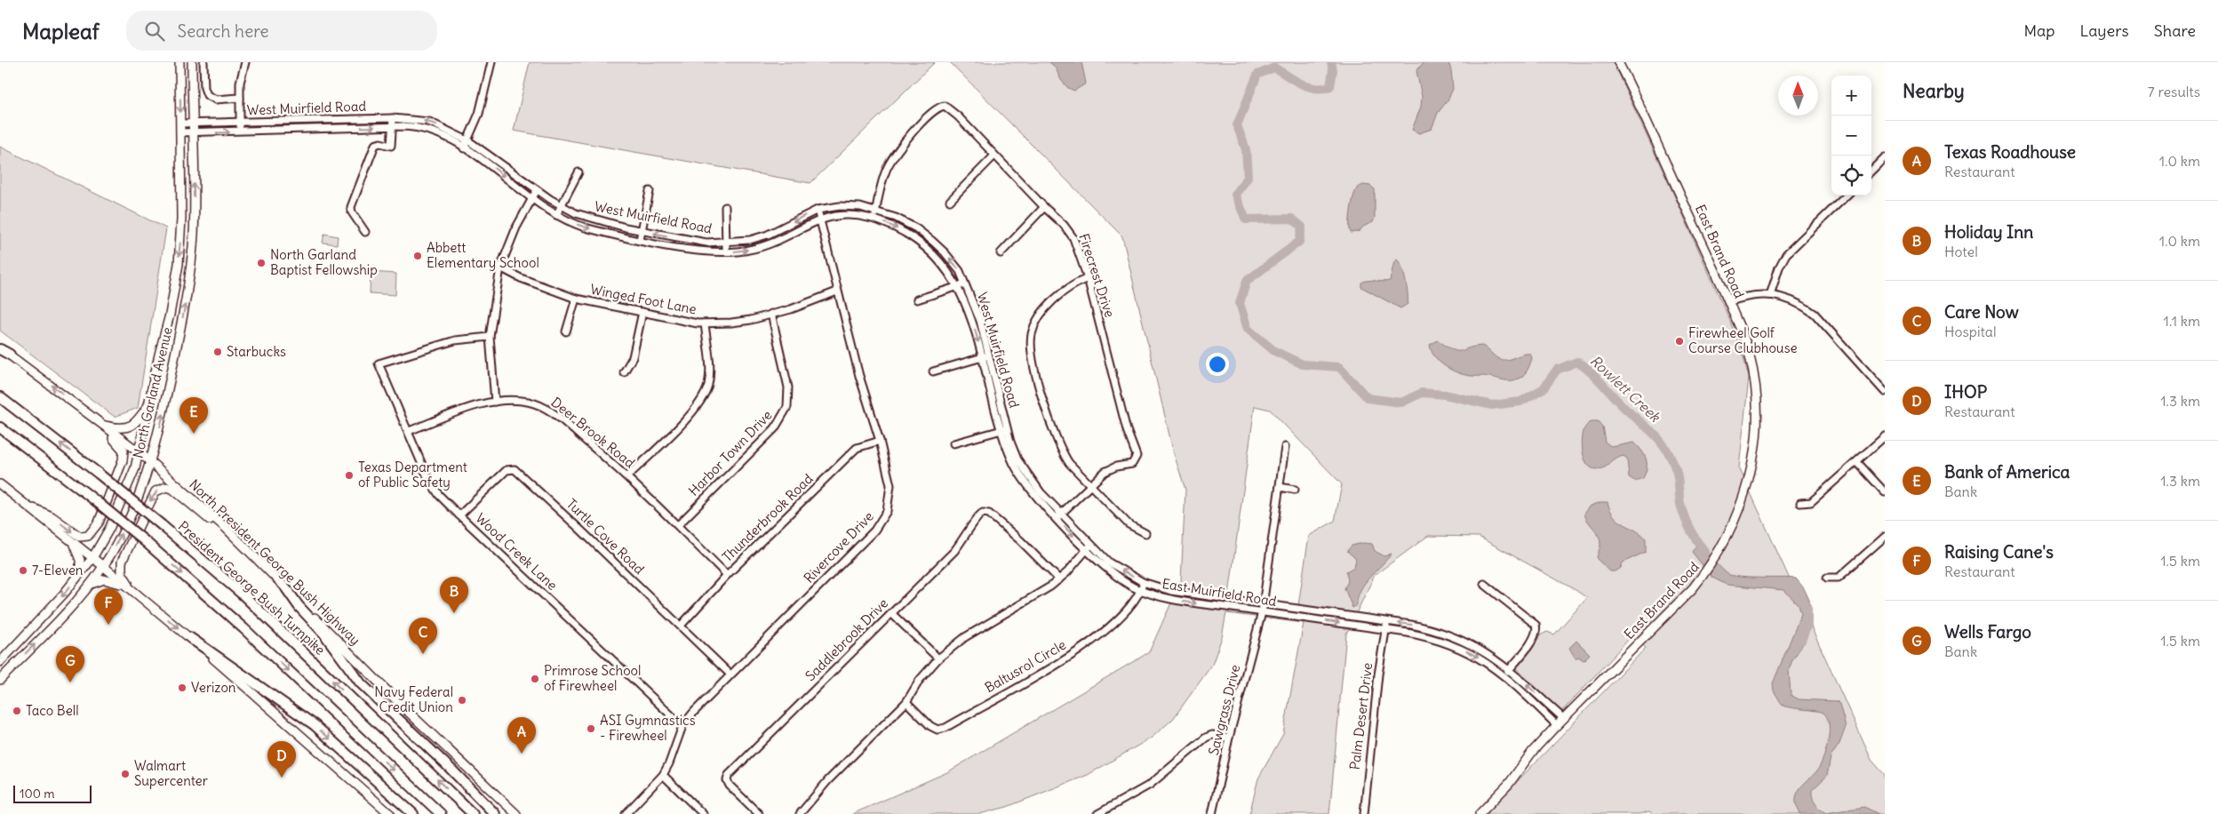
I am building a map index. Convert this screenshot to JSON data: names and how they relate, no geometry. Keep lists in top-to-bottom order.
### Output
{
  "streets": {
    "highway": ["President George Bush Turnpike"],
    "main road": ["East Brand Road", "North Garland Avenue", "North President George Bush Highway"],
    "street": [
      "West Muirfield Road",
      "Firecrest Drive",
      "Winged Foot Lane",
      "Deer Brook Road",
      "Harbor Town Drive",
      "Thunderbrook Road",
      "Turtle Cove Road",
      "Rivercove Drive",
      "Wood Creek Lane",
      "East Muirfield Road",
      "Saddlebrook Drive",
      "Baltusrol Circle",
      "Sawgrass Drive",
      "Palm Desert Drive"
    ]
  },
  "crossings": [
    ["West Muirfield Road", "Firecrest Drive"],
    ["West Muirfield Road", "North Garland Avenue"],
    ["West Muirfield Road", "Rivercove Drive"],
    ["West Muirfield Road", "East Muirfield Road"],
    ["East Brand Road", "East Muirfield Road"],
    ["Winged Foot Lane", "Harbor Town Drive"],
    ["Winged Foot Lane", "Rivercove Drive"],
    ["North Garland Avenue", "North President George Bush Highway"],
    ["Deer Brook Road", "Harbor Town Drive"],
    ["Deer Brook Road", "Thunderbrook Road"],
    ["Deer Brook Road", "Wood Creek Lane"],
    ["Thunderbrook Road", "Turtle Cove Road"],
    ["Thunderbrook Road", "Rivercove Drive"],
    ["Turtle Cove Road", "Rivercove Drive"],
    ["Turtle Cove Road", "Wood Creek Lane"],
    ["Rivercove Drive", "Wood Creek Lane"],
    ["East Muirfield Road", "Baltusrol Circle"],
    ["East Muirfield Road", "Sawgrass Drive"],
    ["East Muirfield Road", "Palm Desert Drive"]
  ],
  "water": ["Rowlett Creek"],
  "places": [
    "Abbett Elementary School",
    "North Garland Baptist Fellowship",
    "Firewheel Golf Course Clubhouse",
    "Starbucks",
    "Texas Department of Public Safety",
    "7-Eleven",
    "Primrose School of Firewheel",
    "Verizon",
    "Navy Federal Credit Union",
    "Taco Bell",
    "ASI Gymnastics - Firewheel",
    "Walmart Supercenter"
  ],
  "scale_bar": "100 m",
  "north": "top",
  "page": {
    "header": "Mapleaf",
    "search": "Search here",
    "nav": ["Map", "Layers", "Share"],
    "heading": ["Nearby", "7 results"],
    "map_buttons": ["+", "−"],
    "list": [
      {
        "mark": "A",
        "name": "Texas Roadhouse",
        "note": "Restaurant",
        "value": "1.0 km"
      },
      {
        "mark": "B",
        "name": "Holiday Inn",
        "note": "Hotel",
        "value": "1.0 km"
      },
      {
        "mark": "C",
        "name": "Care Now",
        "note": "Hospital",
        "value": "1.1 km"
      },
      {
        "mark": "D",
        "name": "IHOP",
        "note": "Restaurant",
        "value": "1.3 km"
      },
      {
        "mark": "E",
        "name": "Bank of America",
        "note": "Bank",
        "value": "1.3 km"
      },
      {
        "mark": "F",
        "name": "Raising Cane's",
        "note": "Restaurant",
        "value": "1.5 km"
      },
      {
        "mark": "G",
        "name": "Wells Fargo",
        "note": "Bank",
        "value": "1.5 km"
      }
    ],
    "pins": [
      "E",
      "B",
      "F",
      "C",
      "G",
      "A",
      "D"
    ],
    "scale": "100 m"
  }
}
